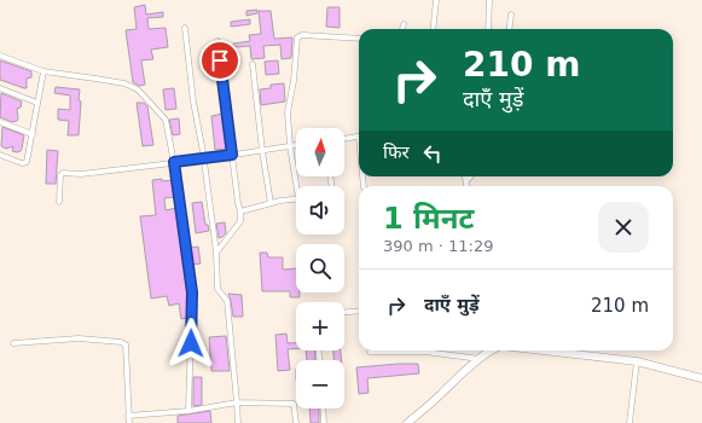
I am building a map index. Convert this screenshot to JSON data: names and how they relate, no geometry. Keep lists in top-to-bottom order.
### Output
{
  "north": "top",
  "page": {
    "turn": ["210 m", "दाएँ मुड़ें"],
    "map_buttons": ["+", "−"],
    "then": "फिर",
    "heading": ["1 मिनट", "390 m · 11:29"],
    "list": [
      {
        "name": "दाएँ मुड़ें",
        "value": "210 m"
      }
    ]
  }
}
